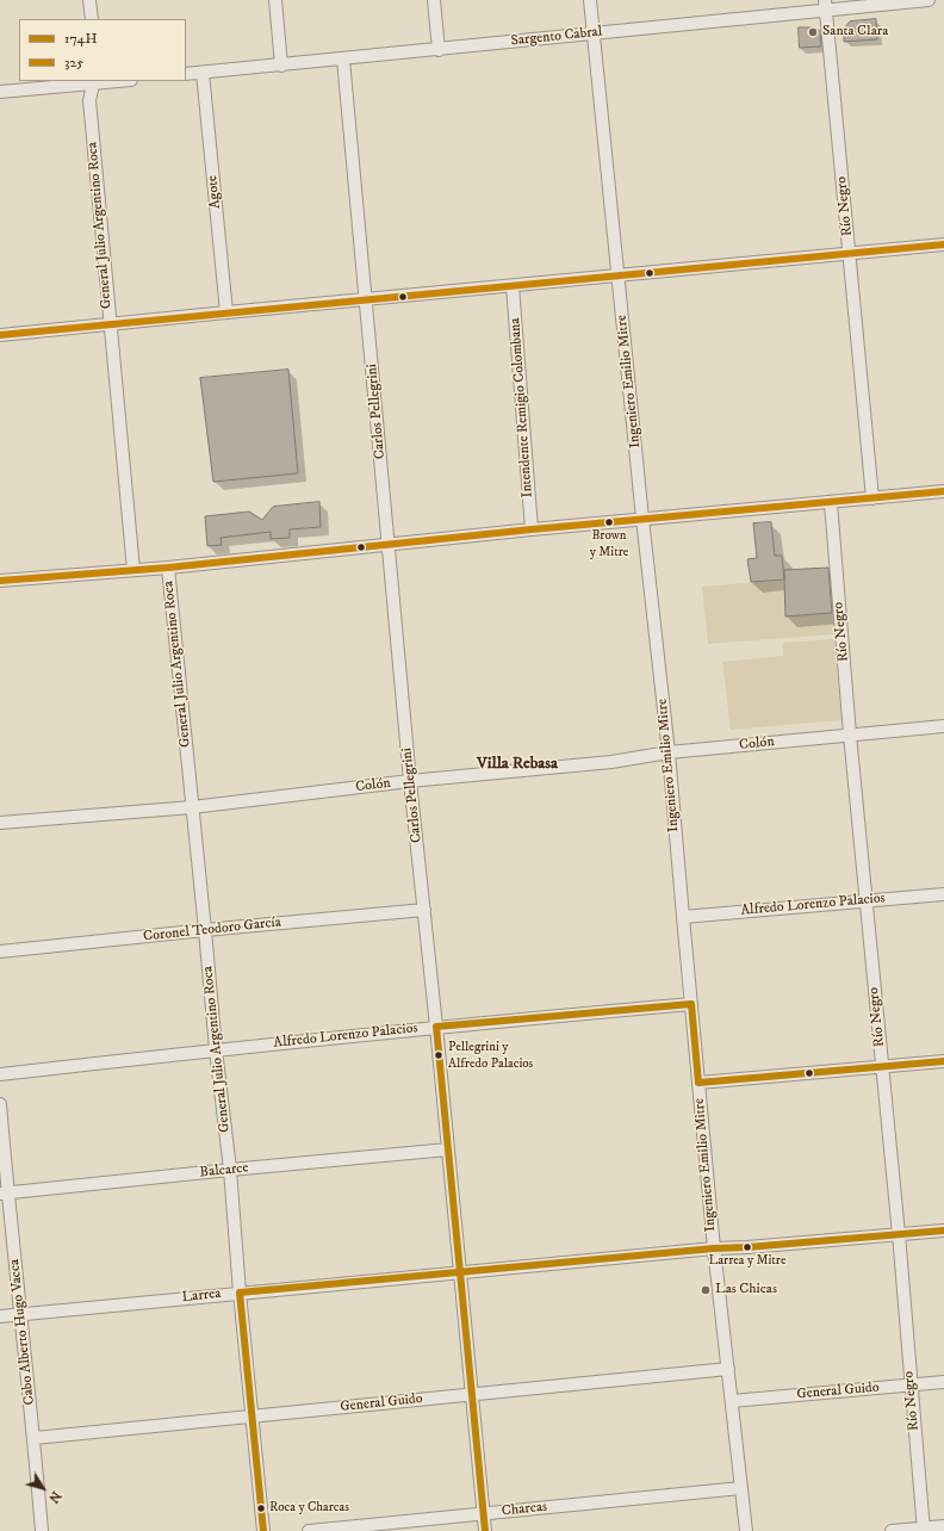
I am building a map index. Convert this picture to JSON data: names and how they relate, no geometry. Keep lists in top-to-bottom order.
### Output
{
  "streets": {
    "street": [
      "Sargento Cabral",
      "Agote",
      "Río Negro",
      "General Julio Argentino Roca",
      "Ingeniero Emilio Mitre",
      "Intendente Remigio Colombana",
      "Carlos Pellegrini",
      "Colón",
      "Alfredo Lorenzo Palacios",
      "Coronel Teodoro García",
      "Balcarce",
      "Larrea",
      "Cabo Alberto Hugo Vacca",
      "General Guido",
      "Charcas"
    ]
  },
  "crossings": [
    ["Sargento Cabral", "Agote"],
    ["Sargento Cabral", "Río Negro"],
    ["Sargento Cabral", "Ingeniero Emilio Mitre"],
    ["Sargento Cabral", "Carlos Pellegrini"],
    ["Río Negro", "Colón"],
    ["Río Negro", "Alfredo Lorenzo Palacios"],
    ["Río Negro", "Larrea"],
    ["Río Negro", "General Guido"],
    ["General Julio Argentino Roca", "Colón"],
    ["General Julio Argentino Roca", "Alfredo Lorenzo Palacios"],
    ["General Julio Argentino Roca", "Coronel Teodoro García"],
    ["General Julio Argentino Roca", "Balcarce"],
    ["General Julio Argentino Roca", "Larrea"],
    ["General Julio Argentino Roca", "General Guido"],
    ["Ingeniero Emilio Mitre", "Colón"],
    ["Ingeniero Emilio Mitre", "Alfredo Lorenzo Palacios"],
    ["Ingeniero Emilio Mitre", "Larrea"],
    ["Ingeniero Emilio Mitre", "General Guido"],
    ["Ingeniero Emilio Mitre", "Charcas"],
    ["Carlos Pellegrini", "Colón"],
    ["Carlos Pellegrini", "Alfredo Lorenzo Palacios"],
    ["Carlos Pellegrini", "Coronel Teodoro García"],
    ["Carlos Pellegrini", "Balcarce"],
    ["Carlos Pellegrini", "Larrea"],
    ["Carlos Pellegrini", "General Guido"],
    ["Carlos Pellegrini", "Charcas"],
    ["Balcarce", "Cabo Alberto Hugo Vacca"],
    ["Larrea", "Cabo Alberto Hugo Vacca"],
    ["Cabo Alberto Hugo Vacca", "General Guido"]
  ],
  "districts": ["Villa Rebasa"],
  "places": [
    "Santa Clara",
    "Brown y Mitre",
    "Pellegrini y Alfredo Palacios",
    "Larrea y Mitre",
    "Las Chicas",
    "Roca y Charcas"
  ],
  "lines": ["transit line 325", "transit line 174H"],
  "legend": ["174H", "325"],
  "north": "bottom right"
}
